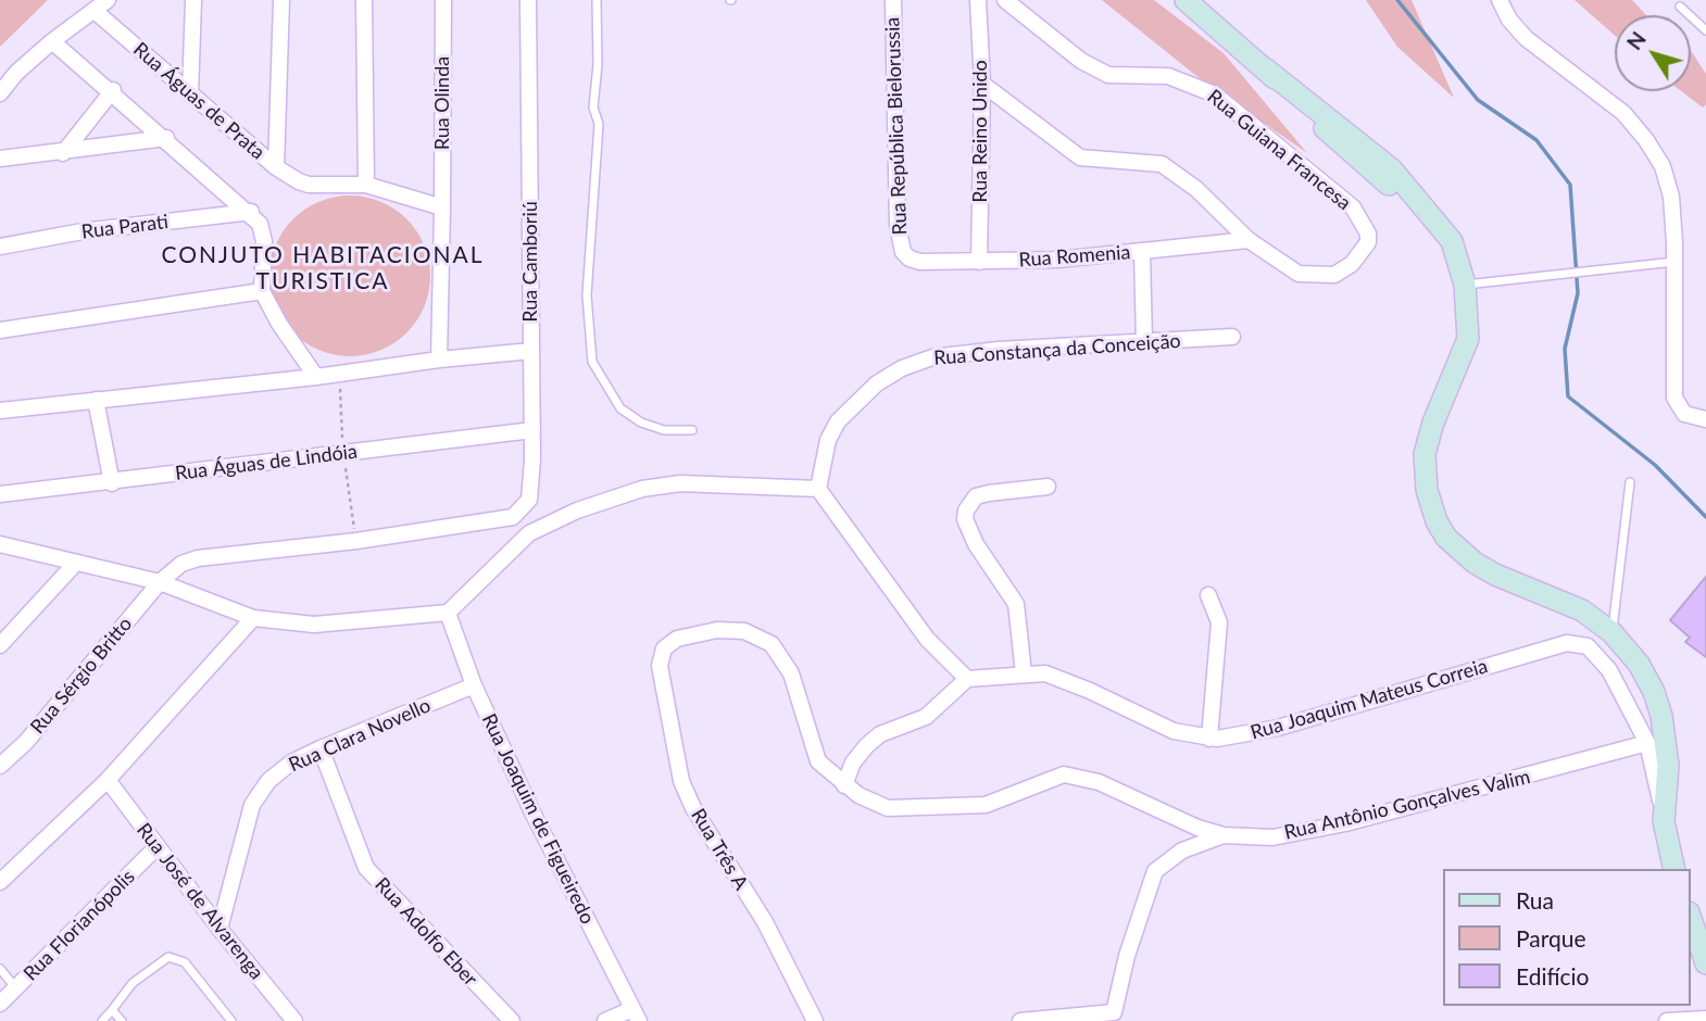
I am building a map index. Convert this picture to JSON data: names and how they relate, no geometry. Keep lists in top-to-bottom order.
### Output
{
  "streets": {
    "street": [
      "Rua Águas de Prata",
      "Rua Olinda",
      "Rua República Bielorussia",
      "Rua Reino Unido",
      "Rua Guiana Francesa",
      "Rua Parati",
      "Rua Romenia",
      "Rua Camboriú",
      "Rua Constança da Conceição",
      "Rua Águas de Lindóia",
      "Rua Sérgio Britto",
      "Rua Joaquim Mateus Correia",
      "Rua Clara Novello",
      "Rua Antônio Gonçalves Valim",
      "Rua Joaquim de Figueiredo",
      "Rua Três A",
      "Rua José de Alvarenga",
      "Rua Florianópolis",
      "Rua Adolfo Eber"
    ]
  },
  "crossings": [
    ["Rua República Bielorussia", "Rua Romenia"],
    ["Rua Reino Unido", "Rua Romenia"],
    ["Rua Guiana Francesa", "Rua Romenia"],
    ["Rua Camboriú", "Rua Águas de Lindóia"],
    ["Rua Joaquim Mateus Correia", "Rua Antônio Gonçalves Valim"],
    ["Rua Clara Novello", "Rua Joaquim de Figueiredo"],
    ["Rua Clara Novello", "Rua José de Alvarenga"],
    ["Rua Clara Novello", "Rua Adolfo Eber"],
    ["Rua Antônio Gonçalves Valim", "Rua Três A"],
    ["Rua José de Alvarenga", "Rua Florianópolis"]
  ],
  "districts": ["CONJUTO HABITACIONAL TURISTICA"],
  "legend": ["Rua", "Parque", "Edifício"],
  "north": "top left"
}
